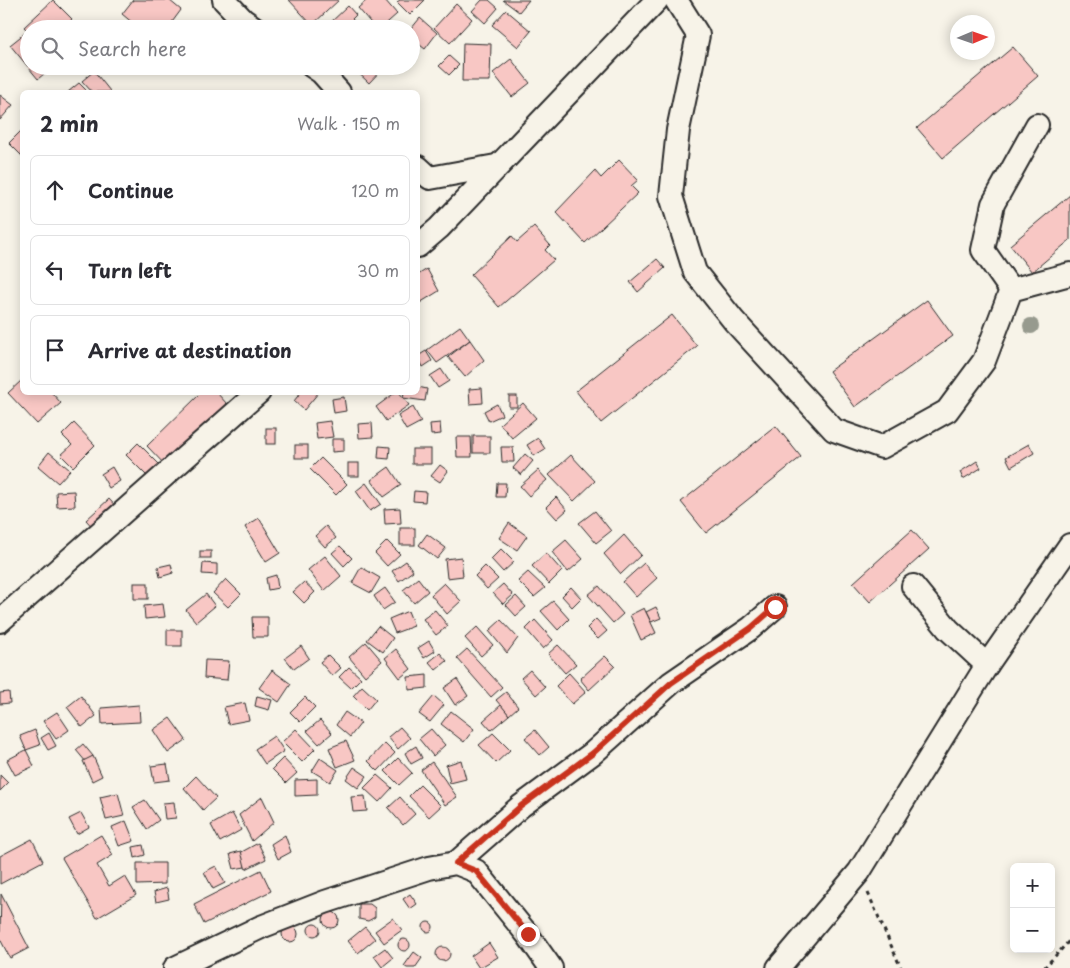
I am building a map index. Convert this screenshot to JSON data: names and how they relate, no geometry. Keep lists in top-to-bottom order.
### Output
{
  "north": "right",
  "page": {
    "search": "Search here",
    "heading": ["2 min", "Walk · 150 m"],
    "list": [
      ["Continue", "120 m"],
      ["Turn left", "30 m"],
      "Arrive at destination"
    ],
    "map_buttons": ["+", "−"]
  }
}
